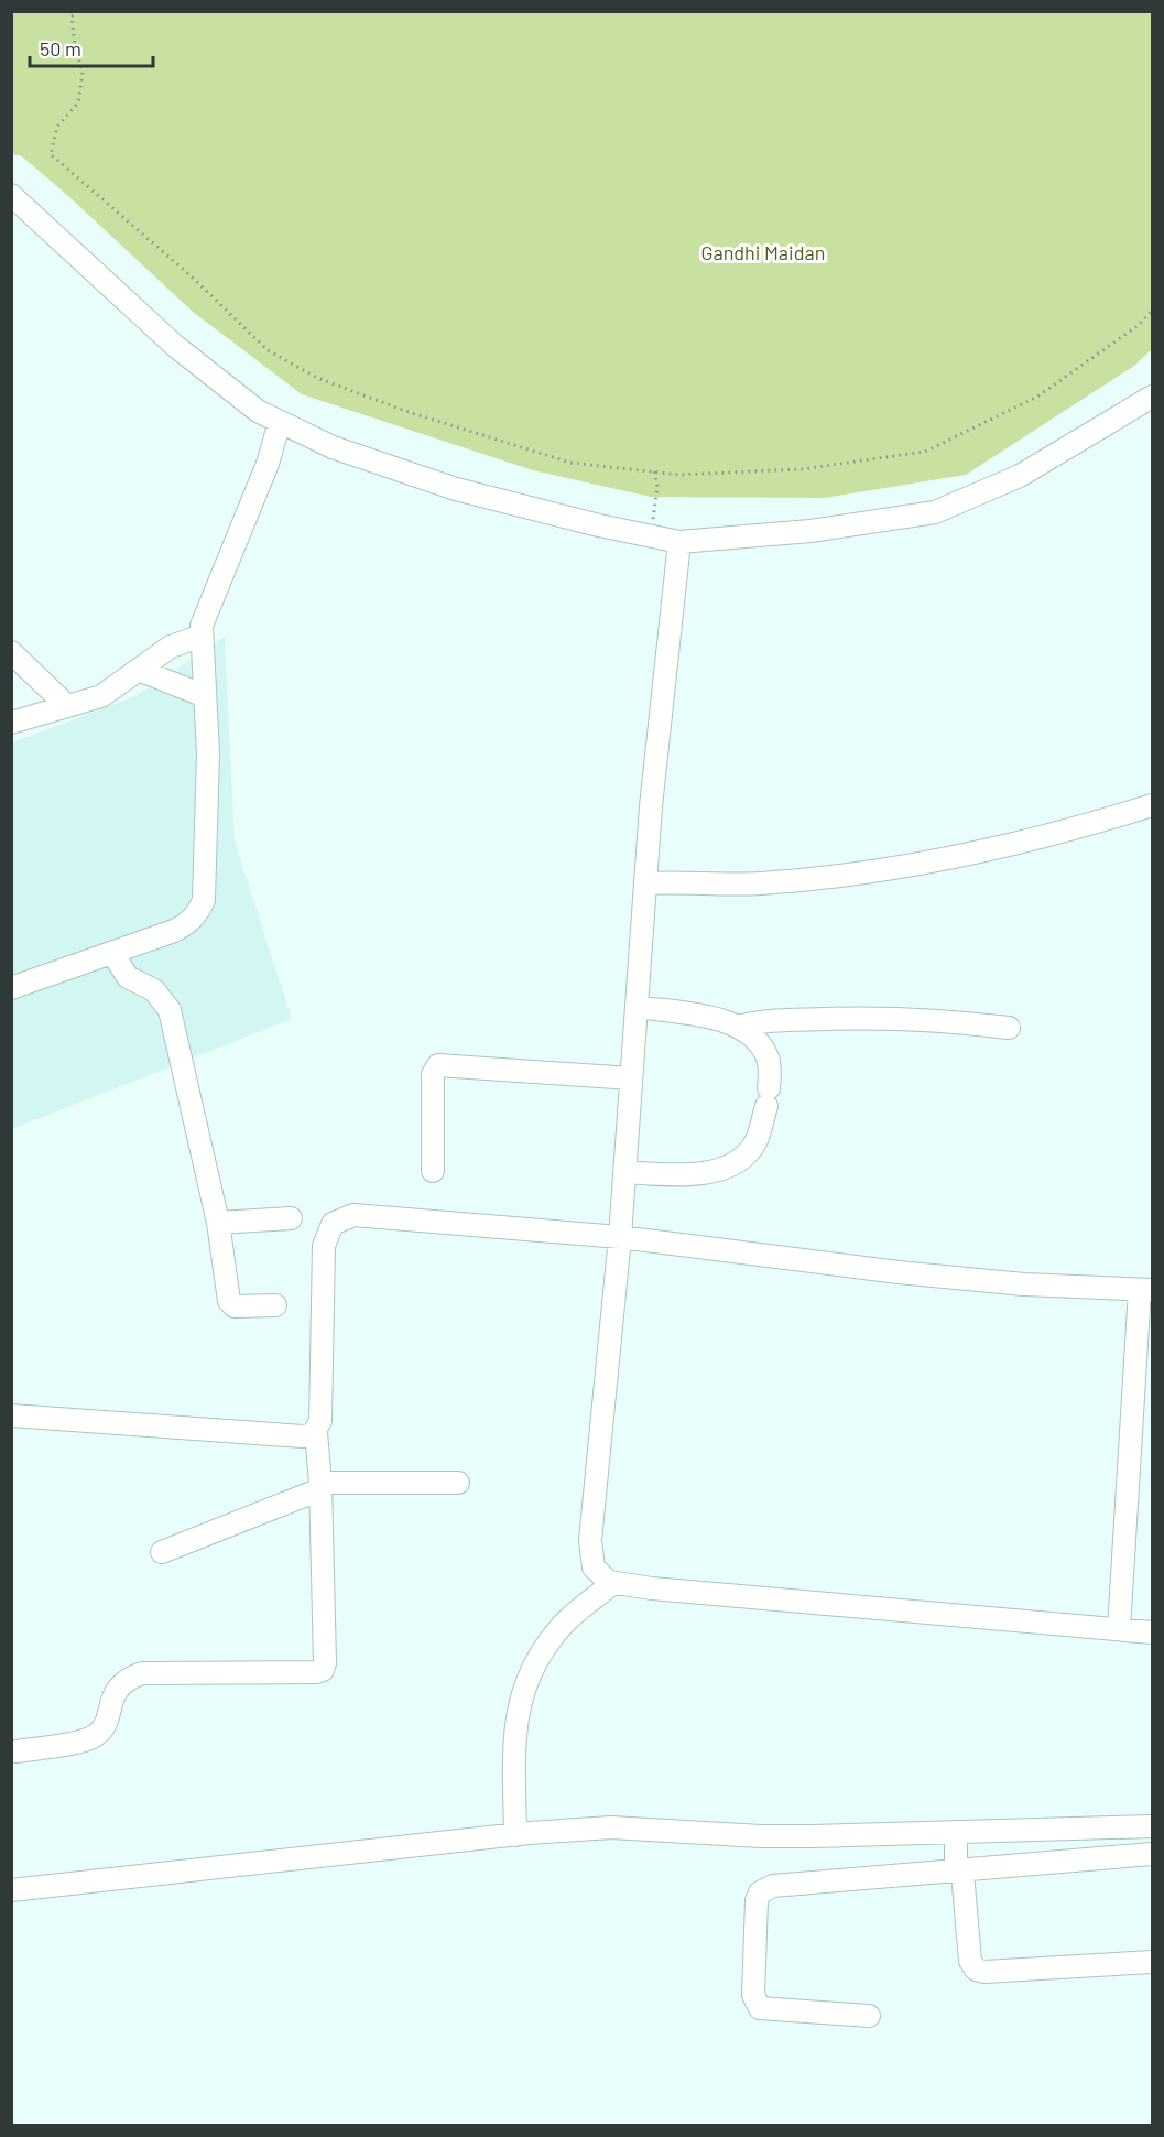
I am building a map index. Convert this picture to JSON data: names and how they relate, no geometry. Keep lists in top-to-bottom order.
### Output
{
  "parks": ["Gandhi Maidan"],
  "scale_bar": "50 m"
}
